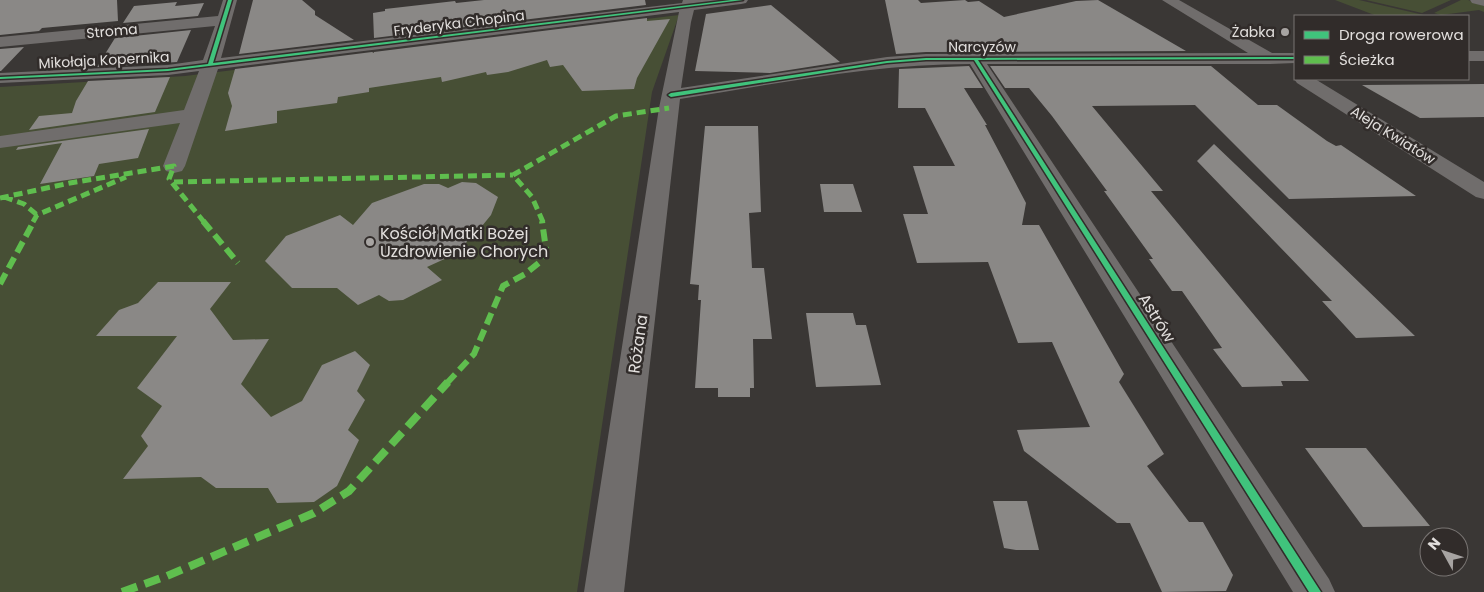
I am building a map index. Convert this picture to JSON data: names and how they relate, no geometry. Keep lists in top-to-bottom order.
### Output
{
  "streets": {
    "street": [
      "Fryderyka Chopina",
      "Stroma",
      "Narcyzów",
      "Mikołaja Kopernika",
      "Aleja Kwiatów",
      "Astrów",
      "Różana"
    ]
  },
  "crossings": [
    ["Fryderyka Chopina", "Mikołaja Kopernika"],
    ["Fryderyka Chopina", "Różana"],
    ["Narcyzów", "Astrów"],
    ["Narcyzów", "Różana"]
  ],
  "places": ["Żabka", "Kościół Matki Bożej Uzdrowienie Chorych"],
  "legend": ["Droga rowerowa", "Ścieżka"],
  "north": "top left"
}
